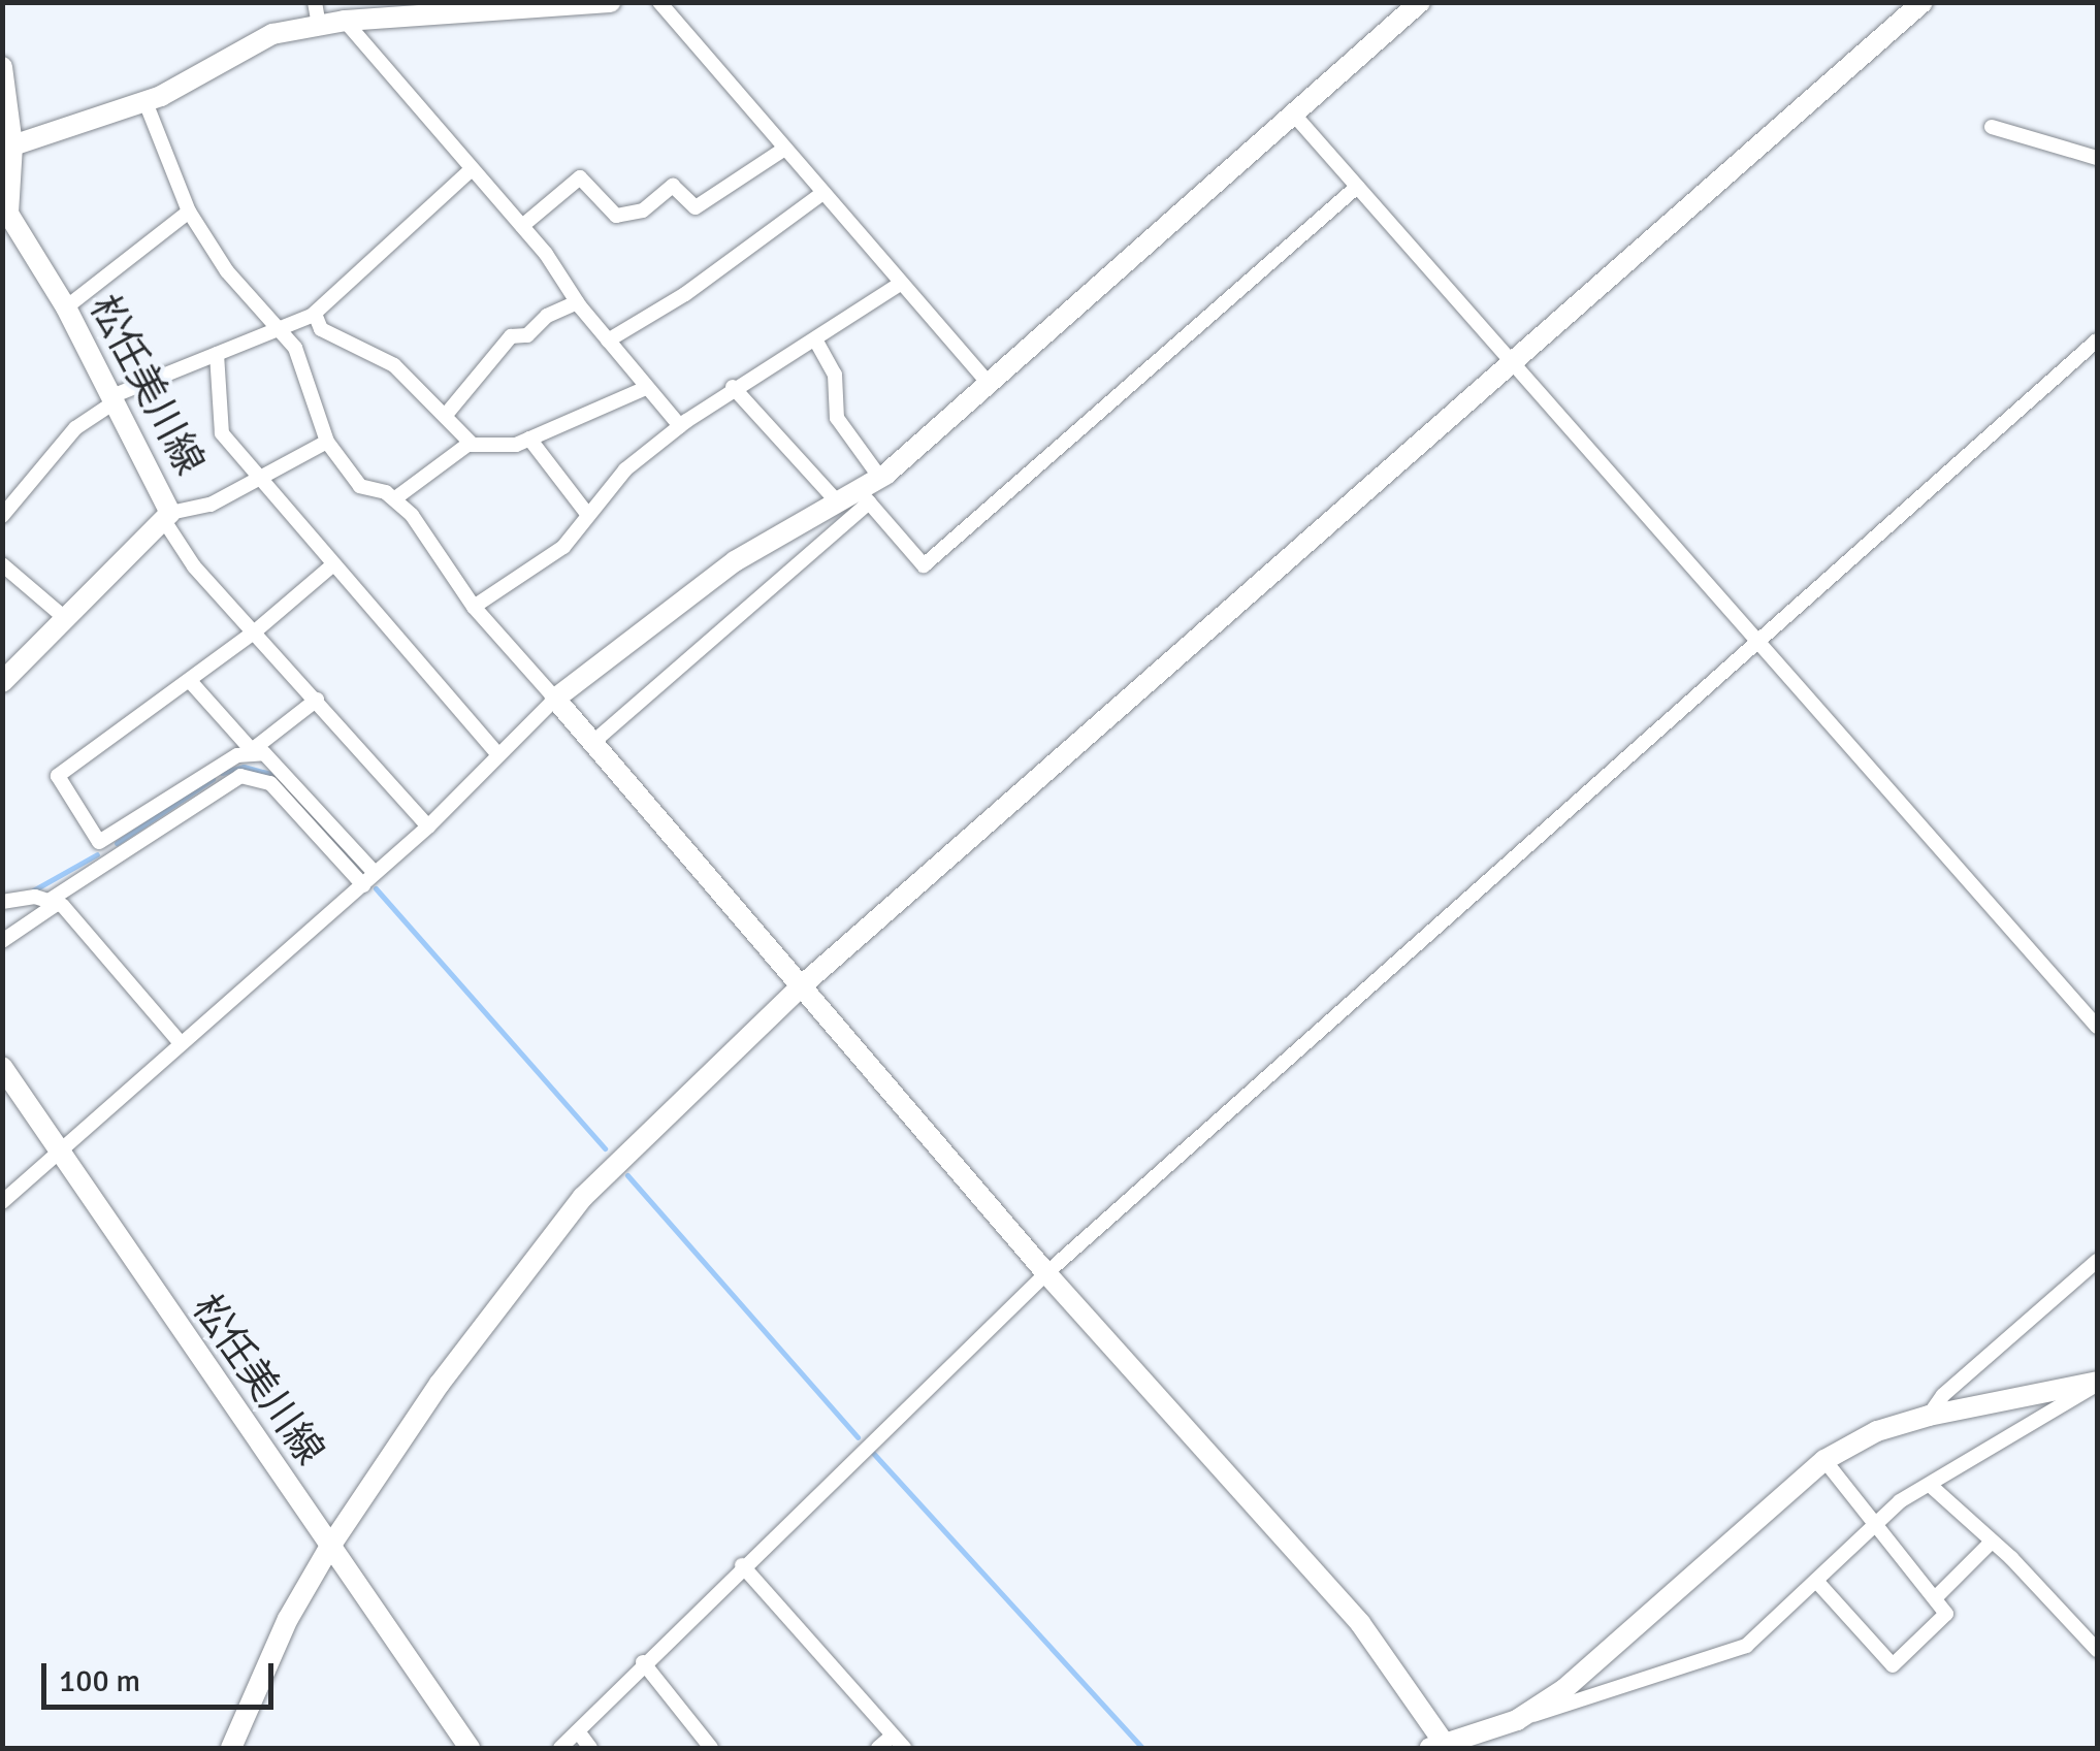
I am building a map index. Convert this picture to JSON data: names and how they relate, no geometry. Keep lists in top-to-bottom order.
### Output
{
  "streets": {
    "street": ["松任美川線"]
  },
  "scale_bar": "100 m"
}
